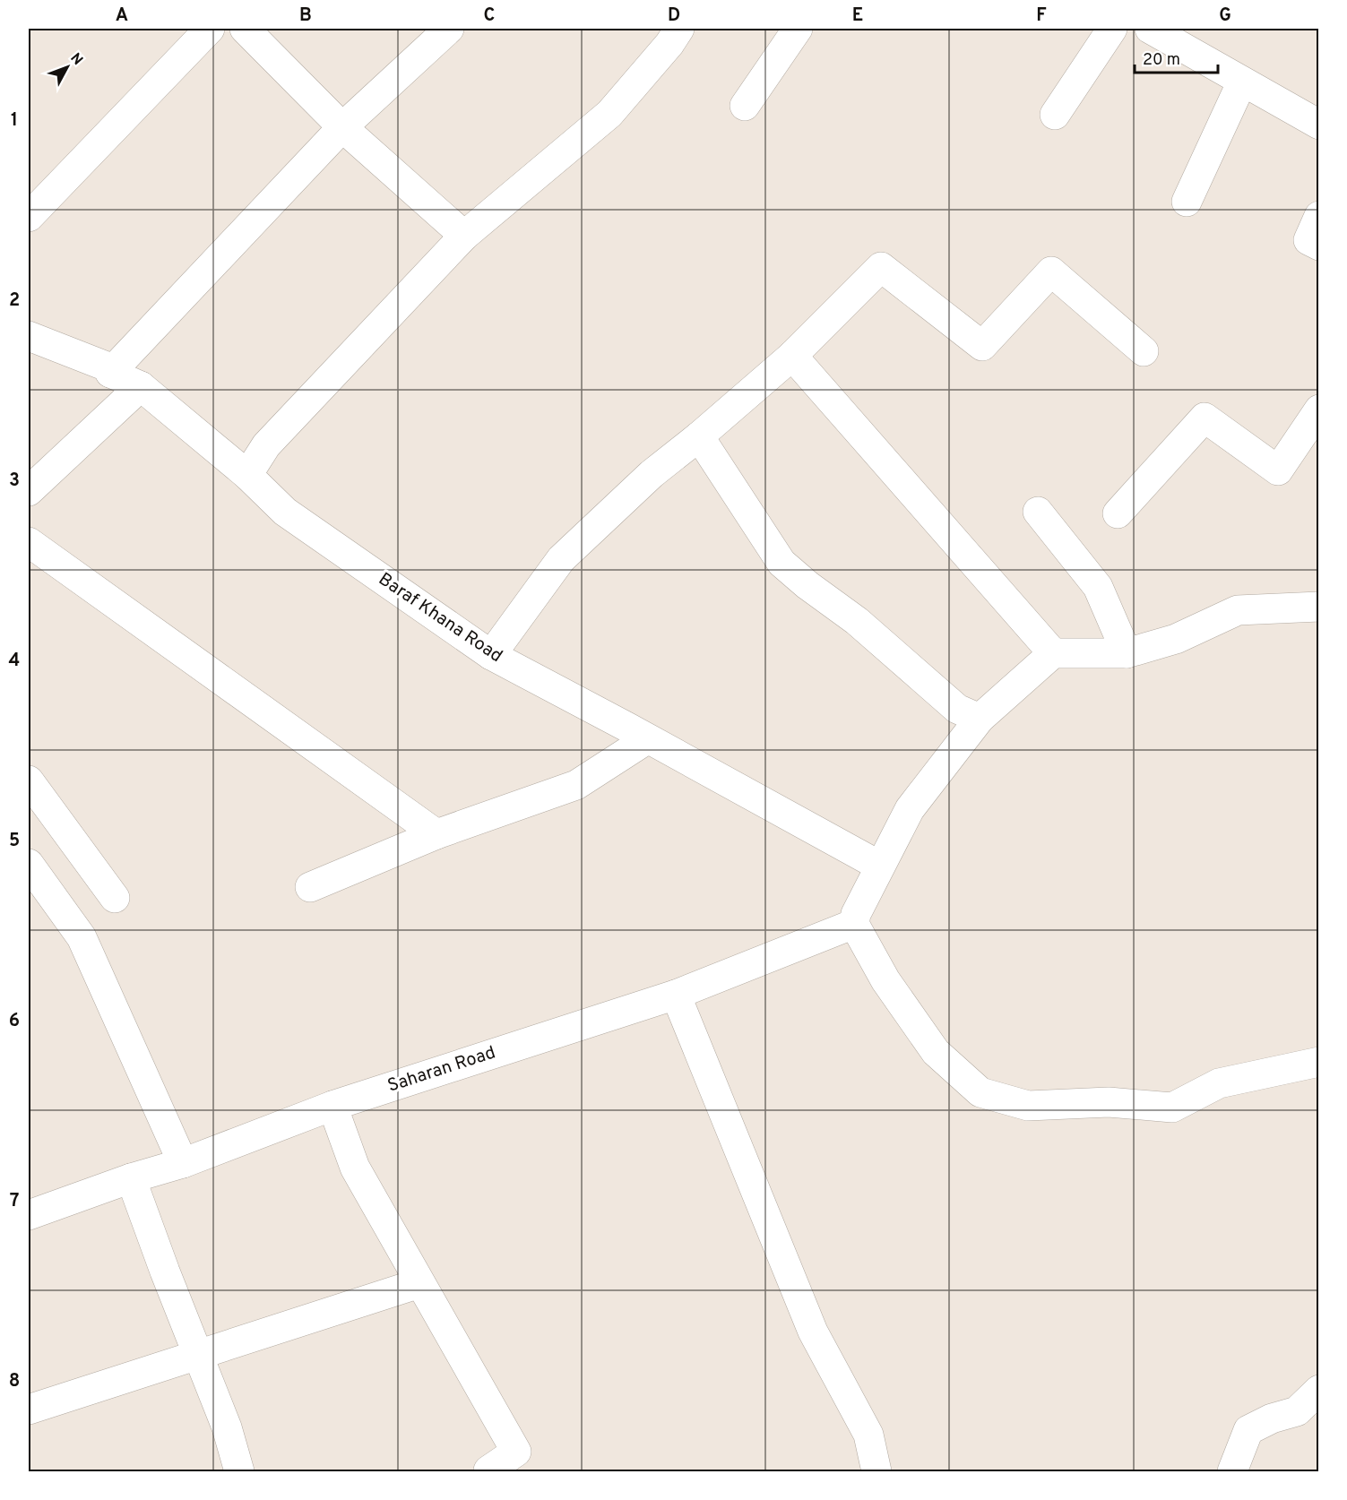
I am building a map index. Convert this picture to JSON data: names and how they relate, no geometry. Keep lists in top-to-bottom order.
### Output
{
  "streets": {
    "street": ["Baraf Khana Road", "Saharan Road"]
  },
  "scale_bar": "20 m",
  "north": "top right",
  "grid": {
    "columns": [
      "A",
      "B",
      "C",
      "D",
      "E",
      "F",
      "G"
    ],
    "rows": [
      "1",
      "2",
      "3",
      "4",
      "5",
      "6",
      "7",
      "8"
    ]
  }
}
